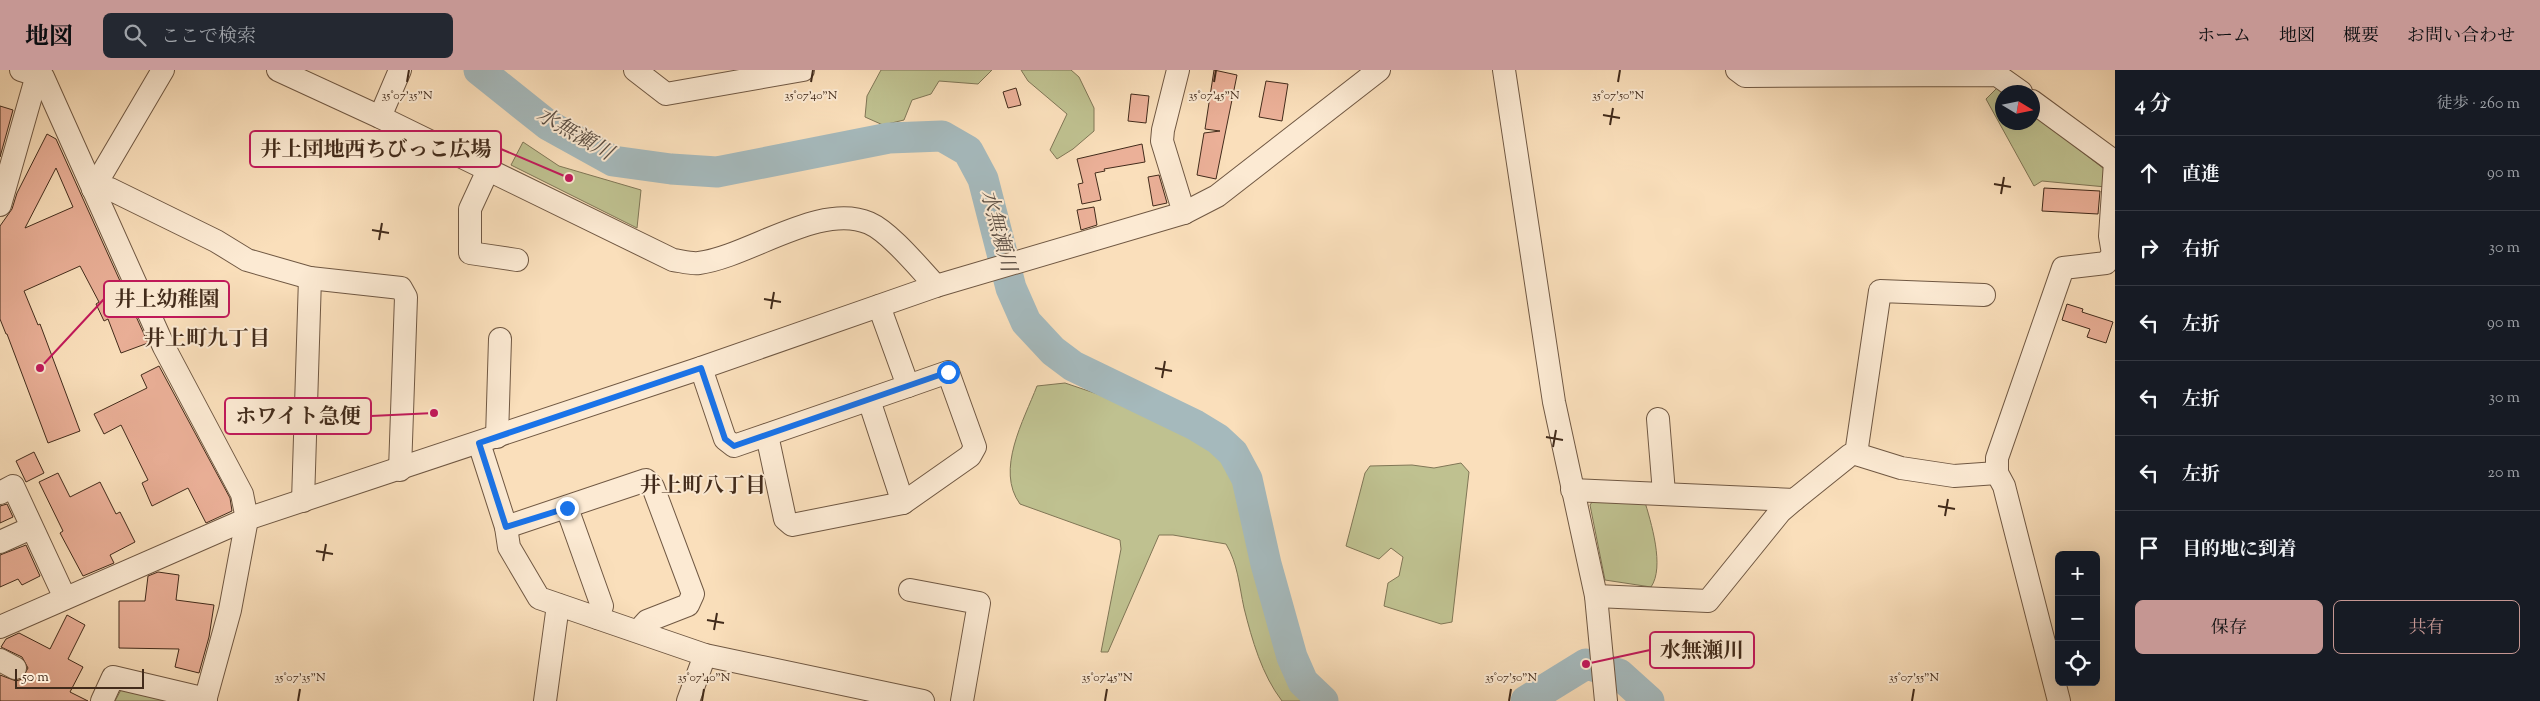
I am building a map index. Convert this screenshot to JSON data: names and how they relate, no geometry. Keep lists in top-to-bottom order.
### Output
{
  "districts": ["井上町九丁目", "井上町八丁目"],
  "water": ["水無瀬川"],
  "places": [
    "井上団地西ちびっこ広場",
    "井上幼稚園",
    "ホワイト急便",
    "水無瀬川"
  ],
  "scale_bar": "50 m",
  "north": "right",
  "page": {
    "header": "地図",
    "search": "ここで検索",
    "nav": [
      "ホーム",
      "地図",
      "概要",
      "お問い合わせ"
    ],
    "heading": ["4 分", "徒歩 · 260 m"],
    "list": [
      ["直進", "90 m"],
      ["右折", "30 m"],
      ["左折", "90 m"],
      ["左折", "30 m"],
      ["左折", "20 m"],
      "目的地に到着"
    ],
    "map_buttons": ["+", "−"],
    "buttons": ["保存", "共有"],
    "scale": "50 m"
  },
  "coordinates": [
    "35°07'35\"N",
    "35°07'40\"N",
    "35°07'45\"N",
    "35°07'50\"N",
    "35°07'55\"N"
  ]
}
